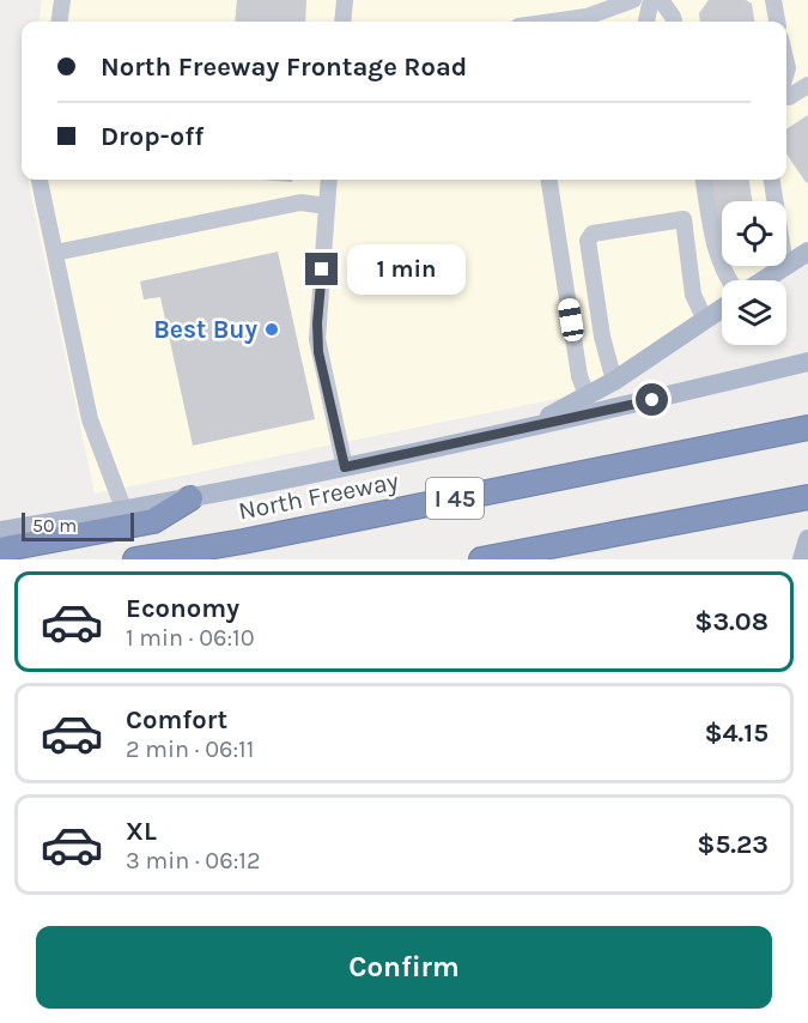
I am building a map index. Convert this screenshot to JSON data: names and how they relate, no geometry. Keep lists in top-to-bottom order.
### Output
{
  "streets": {
    "highway": ["North Freeway", "I 45"]
  },
  "places": ["Best Buy"],
  "scale_bar": "50 m",
  "page": {
    "banner": ["North Freeway Frontage Road", "Drop-off"],
    "bubble": "1 min",
    "scale": "50 m",
    "list": [
      {
        "name": "Economy",
        "note": "1 min · 06:10",
        "value": "$3.08"
      },
      {
        "name": "Comfort",
        "note": "2 min · 06:11",
        "value": "$4.15"
      },
      {
        "name": "XL",
        "note": "3 min · 06:12",
        "value": "$5.23"
      }
    ],
    "buttons": "Confirm"
  }
}
